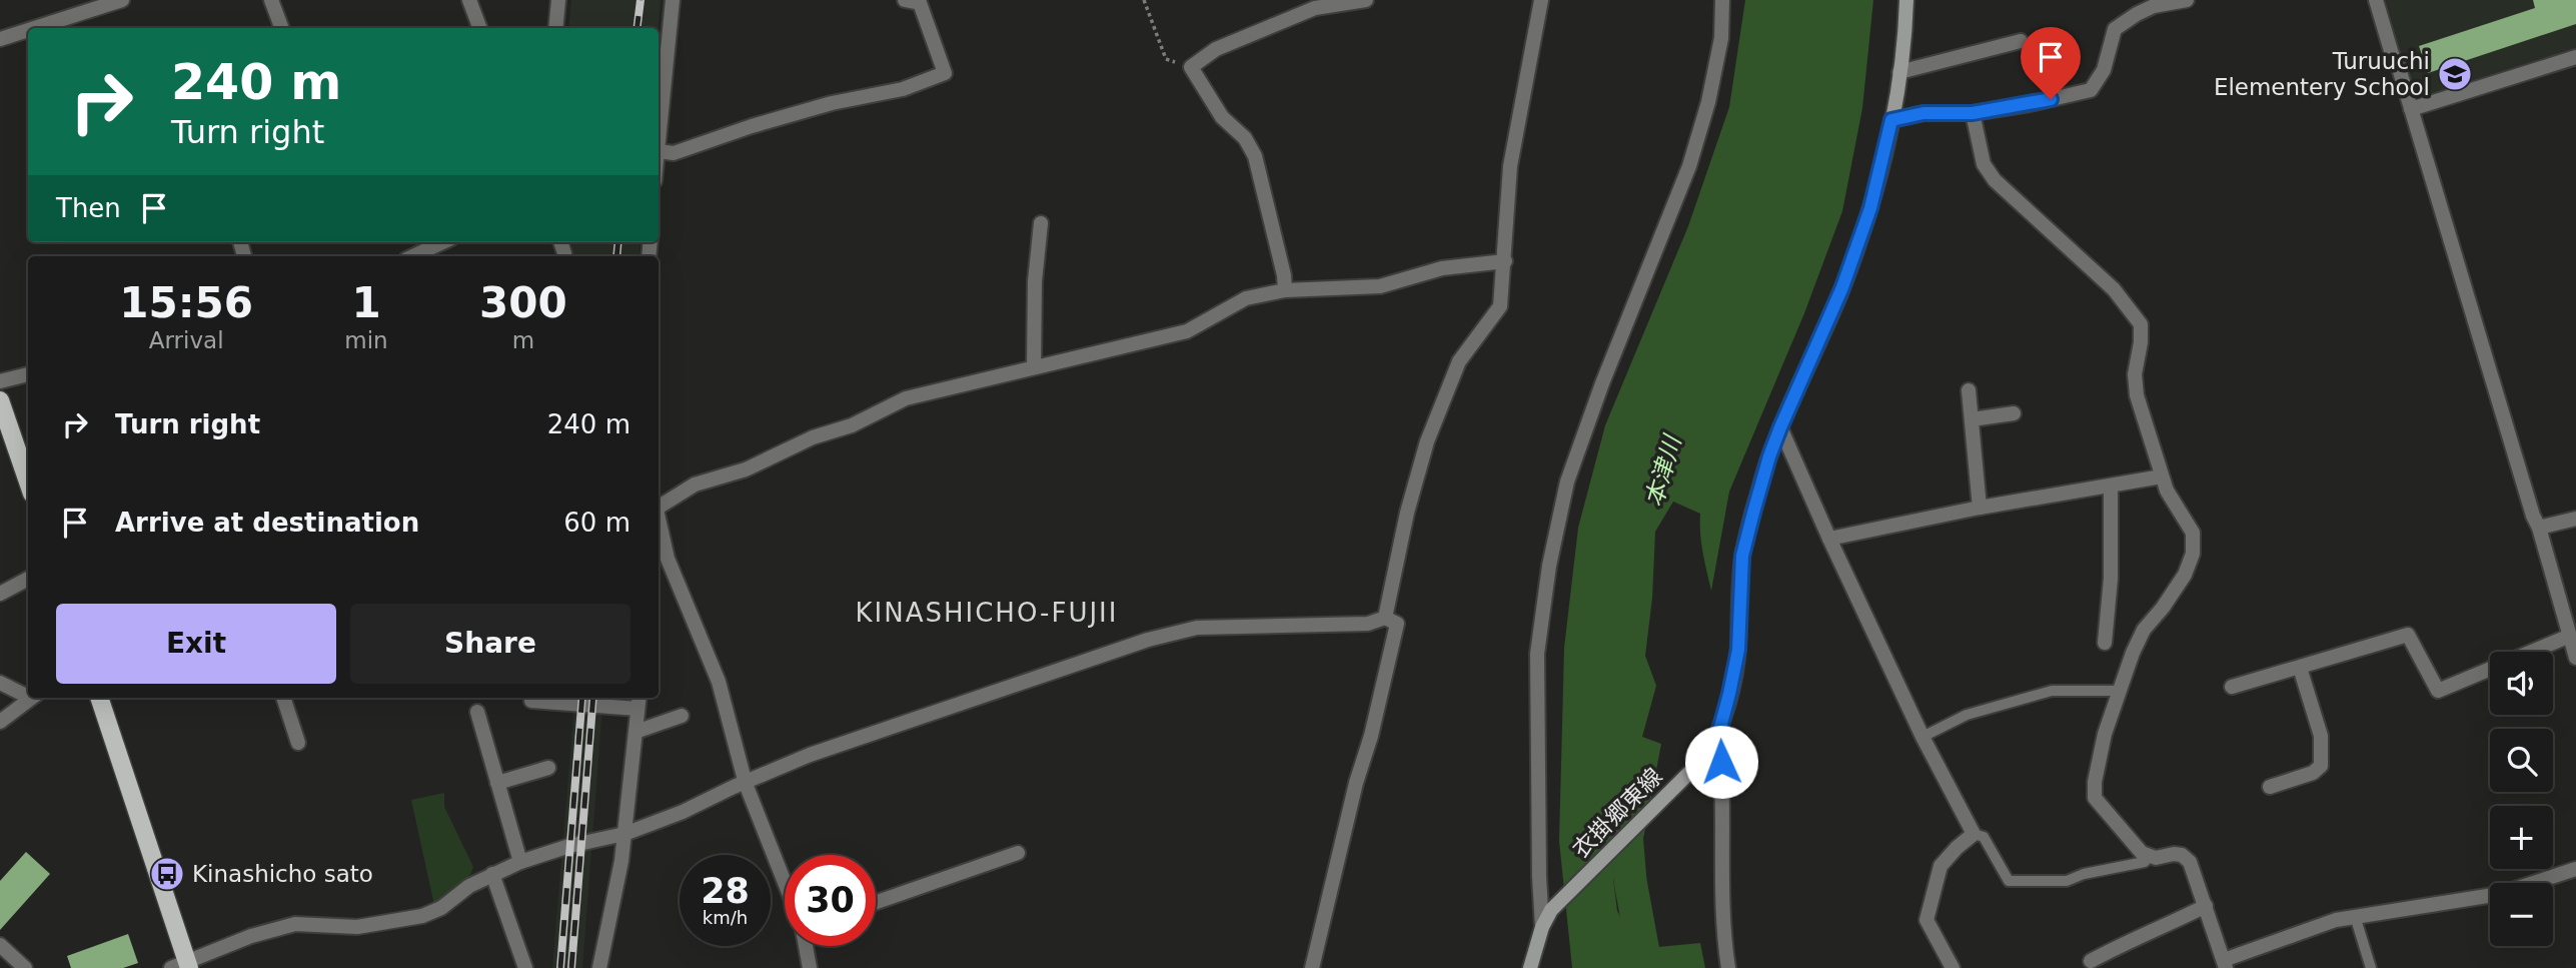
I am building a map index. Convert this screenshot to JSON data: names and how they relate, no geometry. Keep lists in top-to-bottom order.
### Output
{
  "streets": {
    "main road": ["衣掛郷東線"]
  },
  "districts": ["KINASHICHO-FUJII"],
  "water": ["本津川"],
  "places": {
    "school or university": ["Turuuchi Elementery School"],
    "bus stop": ["Kinashicho sato"]
  },
  "page": {
    "turn": ["240 m", "Turn right"],
    "then": "Then",
    "eta": [
      "15:56",
      "Arrival",
      "1",
      "min",
      "300",
      "m"
    ],
    "list": [
      {
        "name": "Turn right",
        "value": "240 m"
      },
      {
        "name": "Arrive at destination",
        "value": "60 m"
      }
    ],
    "buttons": ["Exit", "Share"],
    "map_buttons": ["+", "−"],
    "speed": "28 km/h",
    "limit": "30"
  }
}
